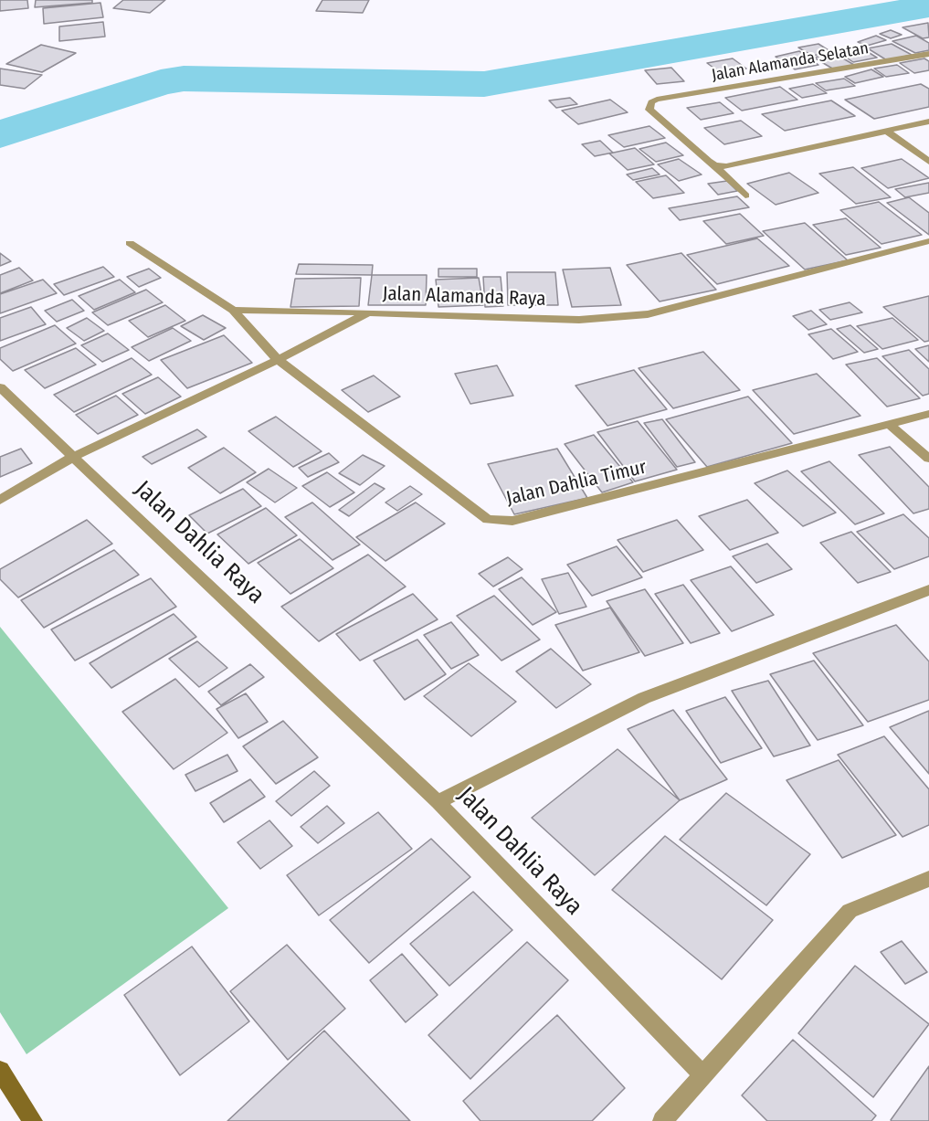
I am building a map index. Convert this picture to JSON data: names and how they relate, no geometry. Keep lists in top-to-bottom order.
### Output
{
  "streets": {
    "street": [
      "Jalan Alamanda Selatan",
      "Jalan Alamanda Raya",
      "Jalan Dahlia Timur",
      "Jalan Dahlia Raya"
    ]
  },
  "crossings": [
    ["Jalan Alamanda Raya", "Jalan Dahlia Timur"],
    ["Jalan Alamanda Raya", "Jalan Dahlia Raya"]
  ]
}
